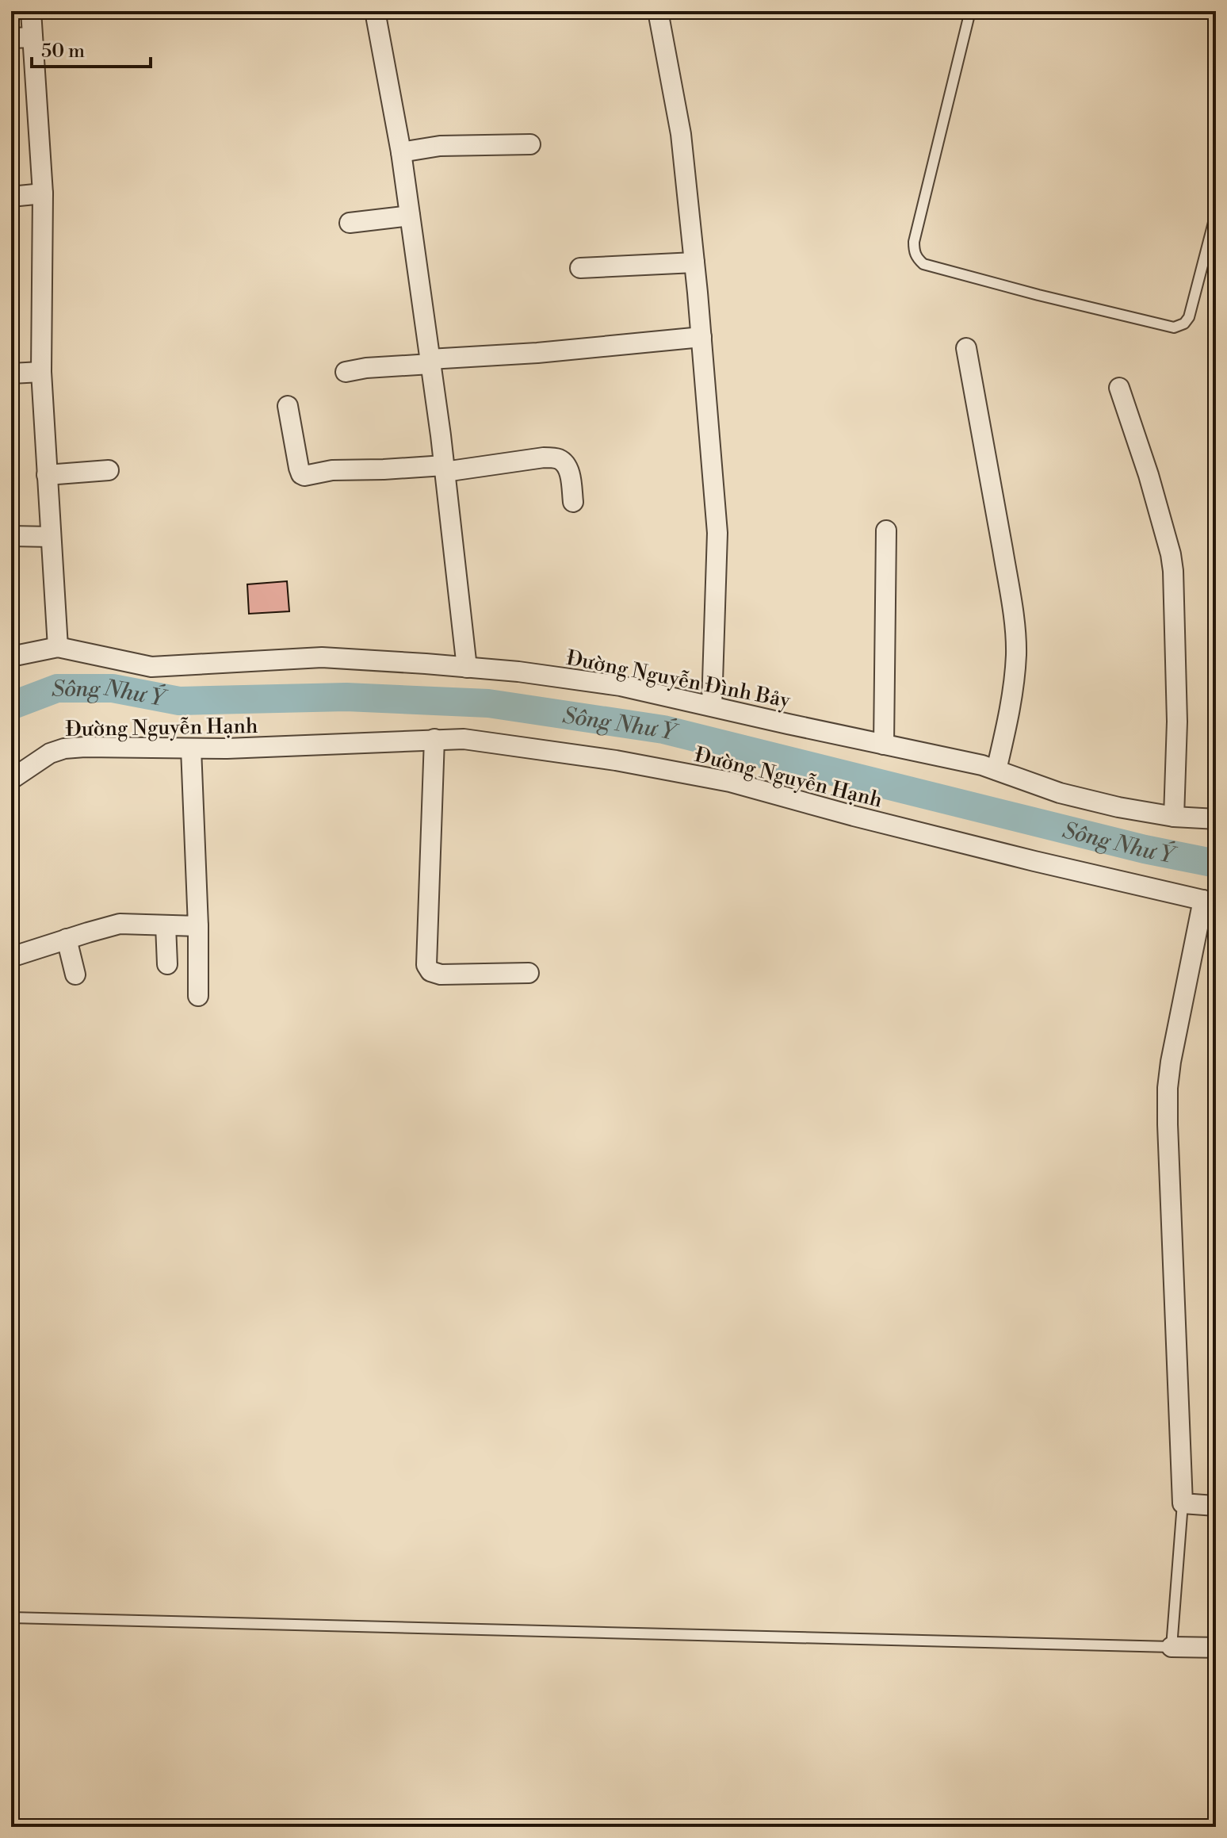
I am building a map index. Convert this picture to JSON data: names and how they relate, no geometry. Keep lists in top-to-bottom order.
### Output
{
  "streets": {
    "street": ["Đường Nguyễn Đình Bảy", "Đường Nguyễn Hạnh"]
  },
  "water": ["Sông Như Ý"],
  "scale_bar": "50 m"
}
